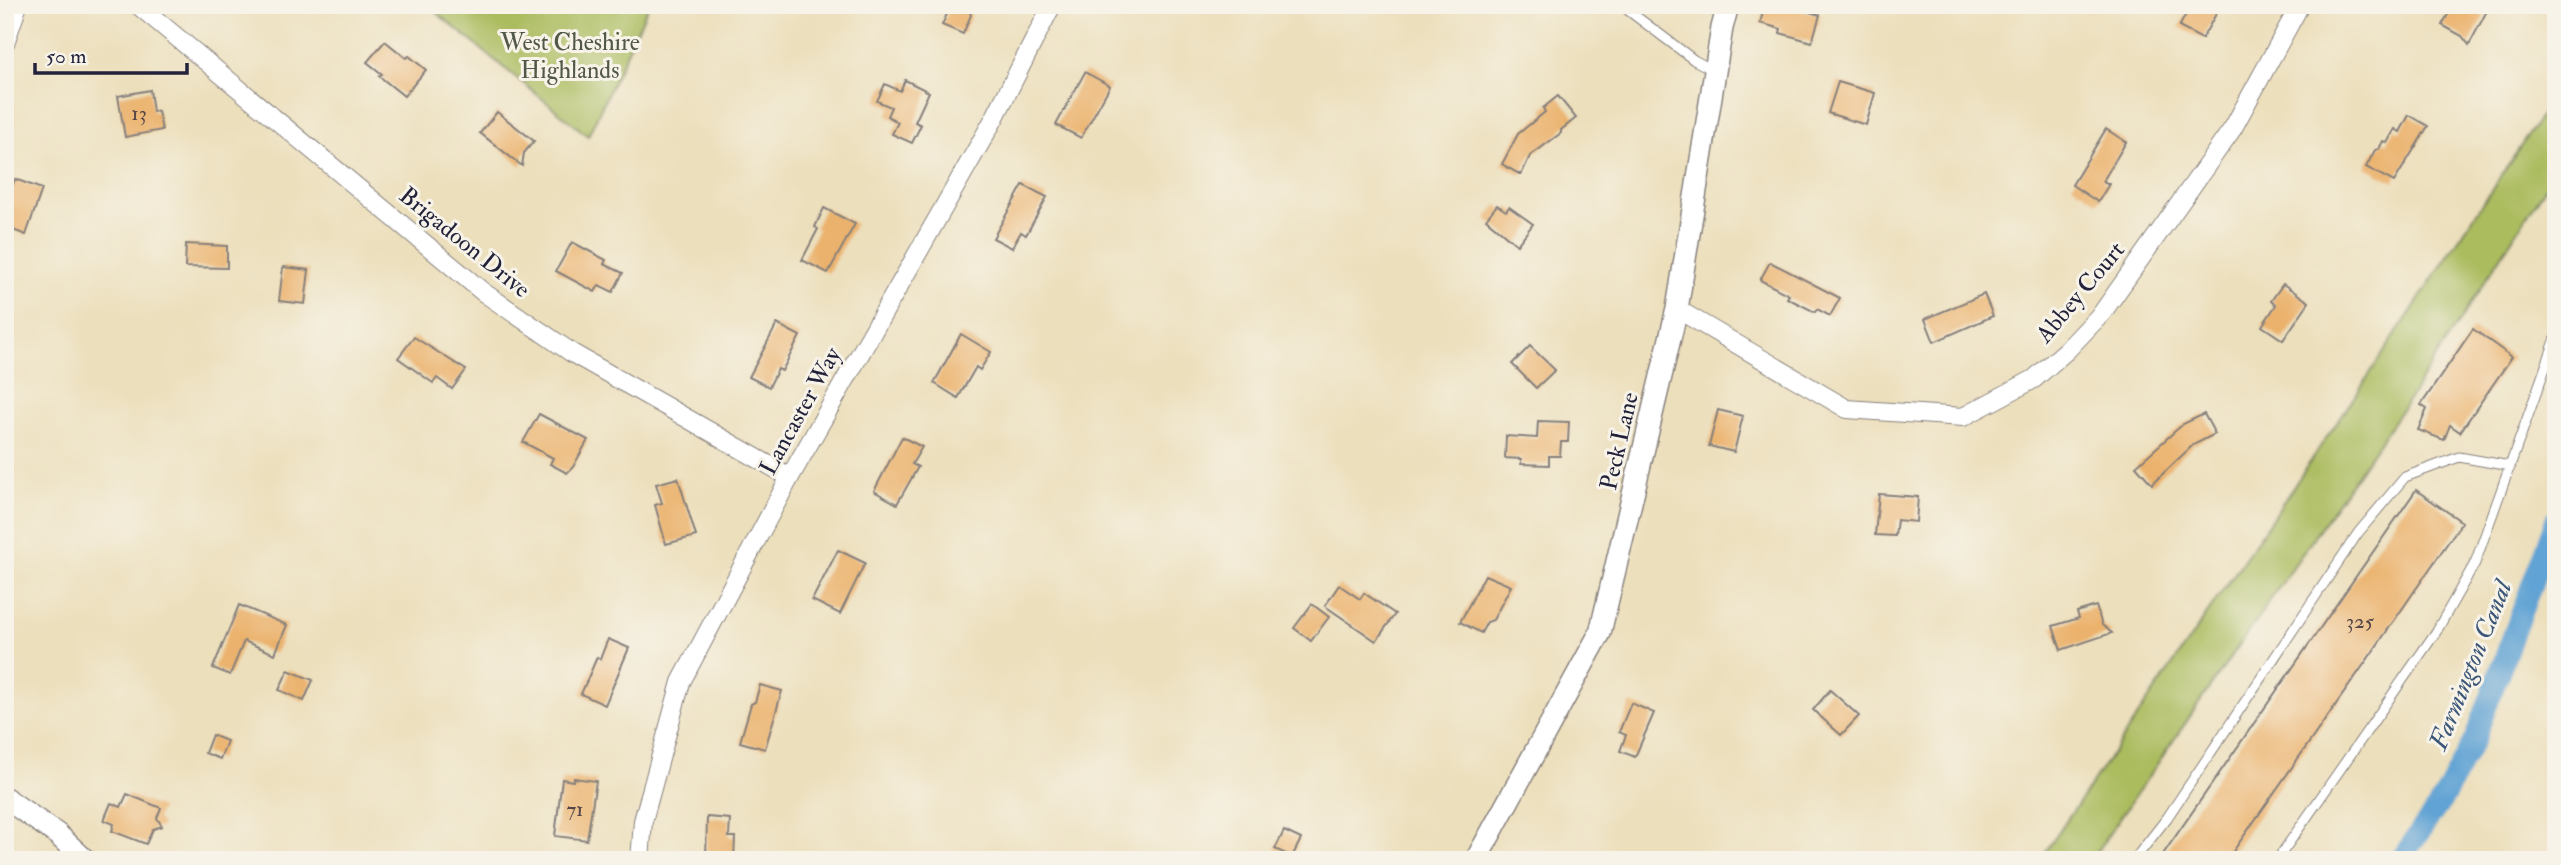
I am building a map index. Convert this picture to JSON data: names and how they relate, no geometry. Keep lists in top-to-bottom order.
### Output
{
  "streets": {
    "street": [
      "Brigadoon Drive",
      "Abbey Court",
      "Lancaster Way",
      "Peck Lane"
    ]
  },
  "crossings": [
    ["Brigadoon Drive", "Lancaster Way"],
    ["Abbey Court", "Peck Lane"]
  ],
  "water": ["Farmington Canal"],
  "parks": ["West Cheshire Highlands"],
  "house_numbers": ["13", "325", "71"],
  "scale_bar": "50 m"
}
